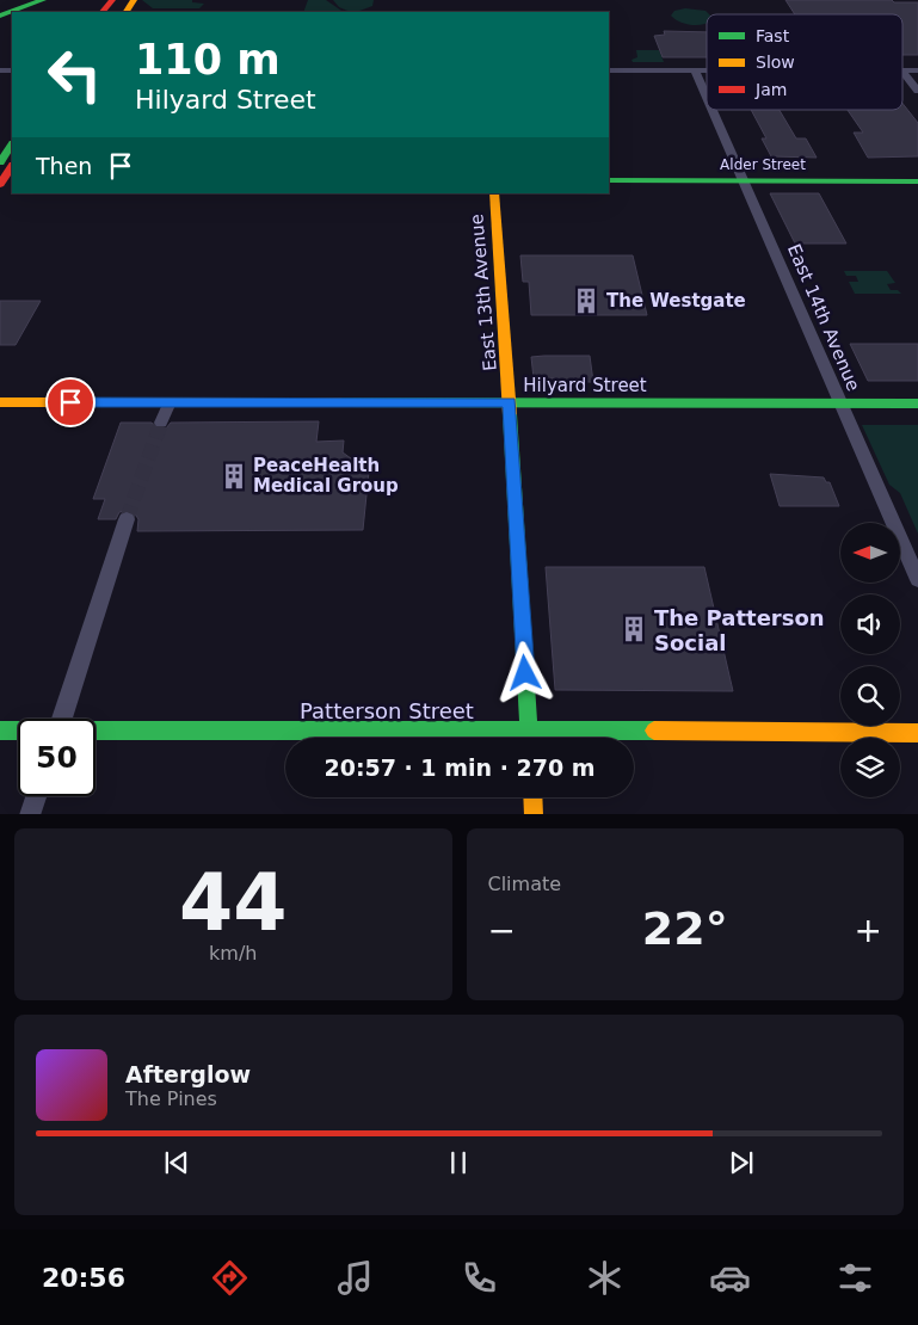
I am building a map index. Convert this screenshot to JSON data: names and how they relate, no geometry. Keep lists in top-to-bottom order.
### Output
{
  "streets": {
    "main road": [
      "Alder Street",
      "East 13th Avenue",
      "Hilyard Street",
      "Patterson Street"
    ],
    "street": ["East 14th Avenue"]
  },
  "crossings": [
    ["Alder Street", "East 14th Avenue"],
    ["East 13th Avenue", "Hilyard Street"],
    ["East 13th Avenue", "Patterson Street"],
    ["East 14th Avenue", "Hilyard Street"]
  ],
  "places": {
    "building": ["The Westgate", "PeaceHealth Medical Group", "The Patterson Social"]
  },
  "legend": ["Fast", "Slow", "Jam"],
  "north": "left",
  "page": {
    "turn": ["110 m", "Hilyard Street"],
    "then": "Then",
    "limit": "50",
    "trip": "20:57 · 1 min · 270 m",
    "tile": [
      ["44", "km/h"],
      "Climate"
    ],
    "heat": ["−", "22°", "+"],
    "song": ["Afterglow", "The Pines"],
    "tabs": "20:56"
  }
}
